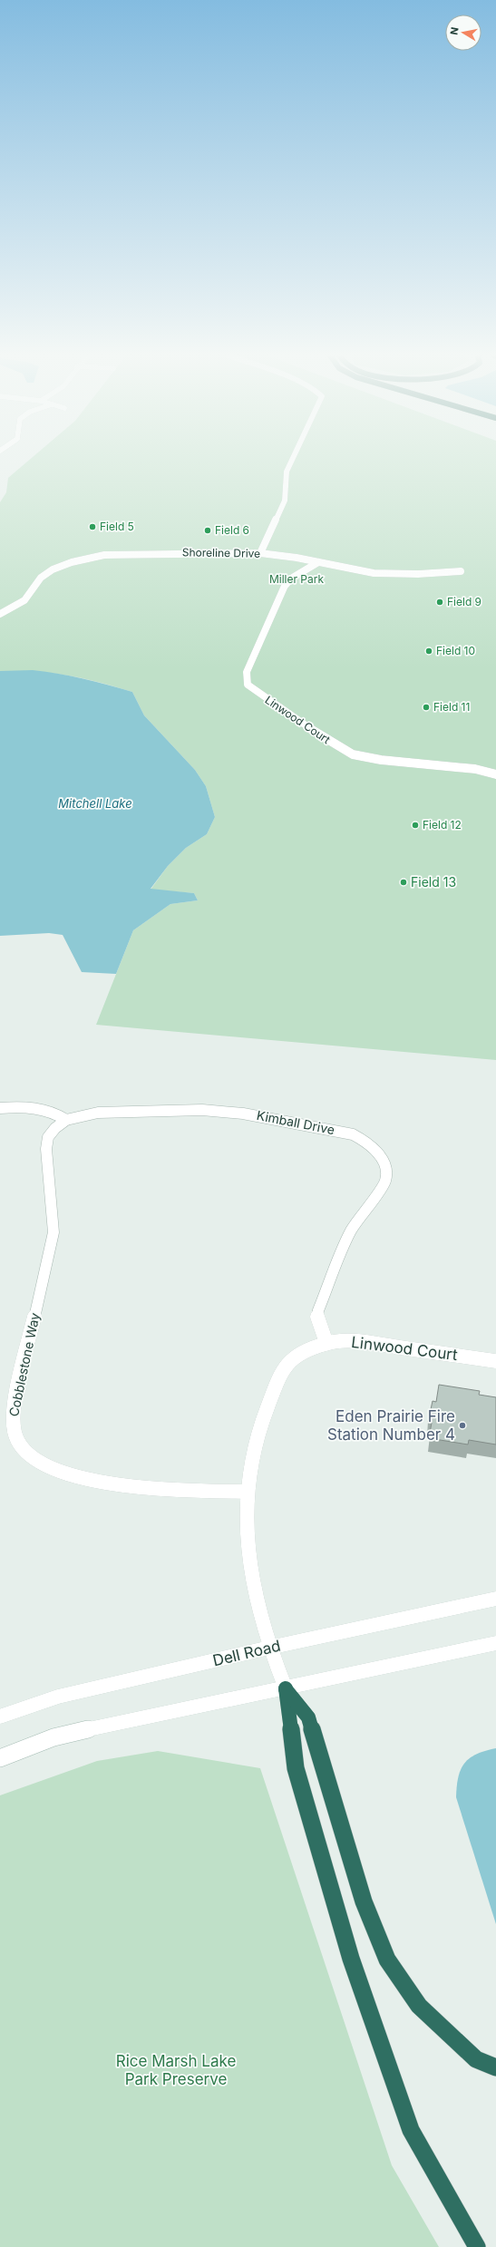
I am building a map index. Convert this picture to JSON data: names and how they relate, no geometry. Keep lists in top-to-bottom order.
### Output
{
  "streets": {
    "street": [
      "Shoreline Drive",
      "Linwood Court",
      "Kimball Drive",
      "Cobblestone Way",
      "Dell Road"
    ]
  },
  "crossings": [
    ["Shoreline Drive", "Linwood Court"],
    ["Linwood Court", "Kimball Drive"],
    ["Linwood Court", "Cobblestone Way"],
    ["Linwood Court", "Dell Road"],
    ["Kimball Drive", "Cobblestone Way"]
  ],
  "water": ["Mitchell Lake"],
  "parks": ["Miller Park", "Rice Marsh Lake Park Preserve"],
  "places": [
    "Field 5",
    "Field 6",
    "Field 9",
    "Field 10",
    "Field 11",
    "Field 12",
    "Field 13",
    "Eden Prairie Fire Station Number 4"
  ],
  "north": "left"
}
